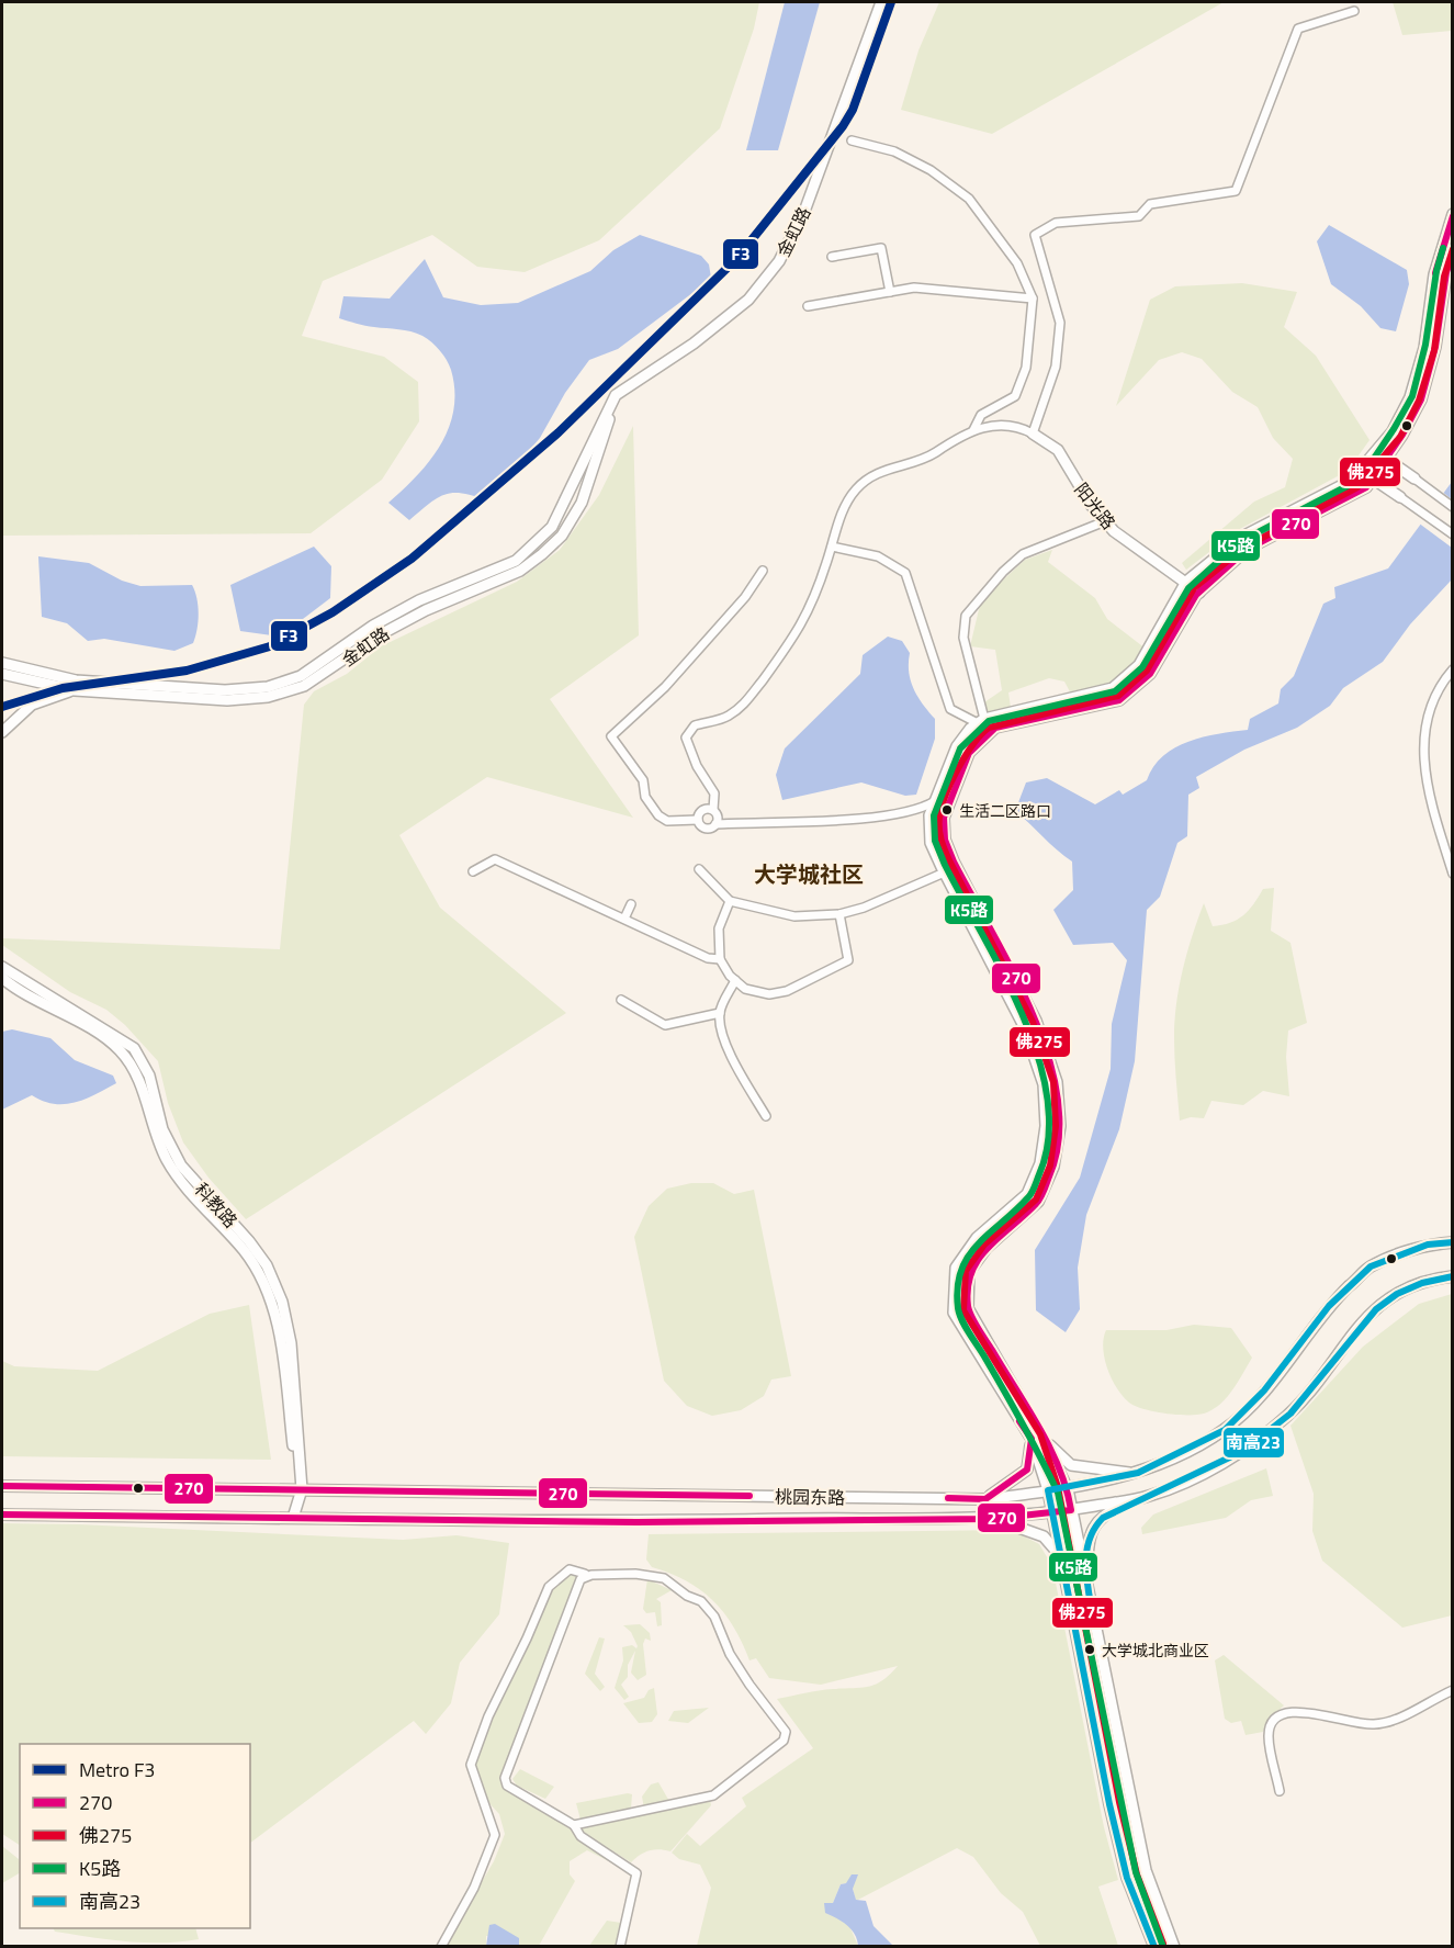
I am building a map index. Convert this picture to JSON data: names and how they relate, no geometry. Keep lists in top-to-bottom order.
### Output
{
  "streets": {
    "street": [
      "金虹路",
      "阳光路",
      "科教路",
      "桃园东路"
    ]
  },
  "crossings": [
    ["科教路", "桃园东路"]
  ],
  "districts": ["大学城社区"],
  "places": ["生活二区路口", "大学城北商业区"],
  "lines": [
    "metro line F3",
    "transit line 270",
    "transit line K5路",
    "transit line 佛275",
    "transit line 南高23"
  ],
  "legend": [
    "Metro F3",
    "270",
    "佛275",
    "K5路",
    "南高23"
  ]
}
